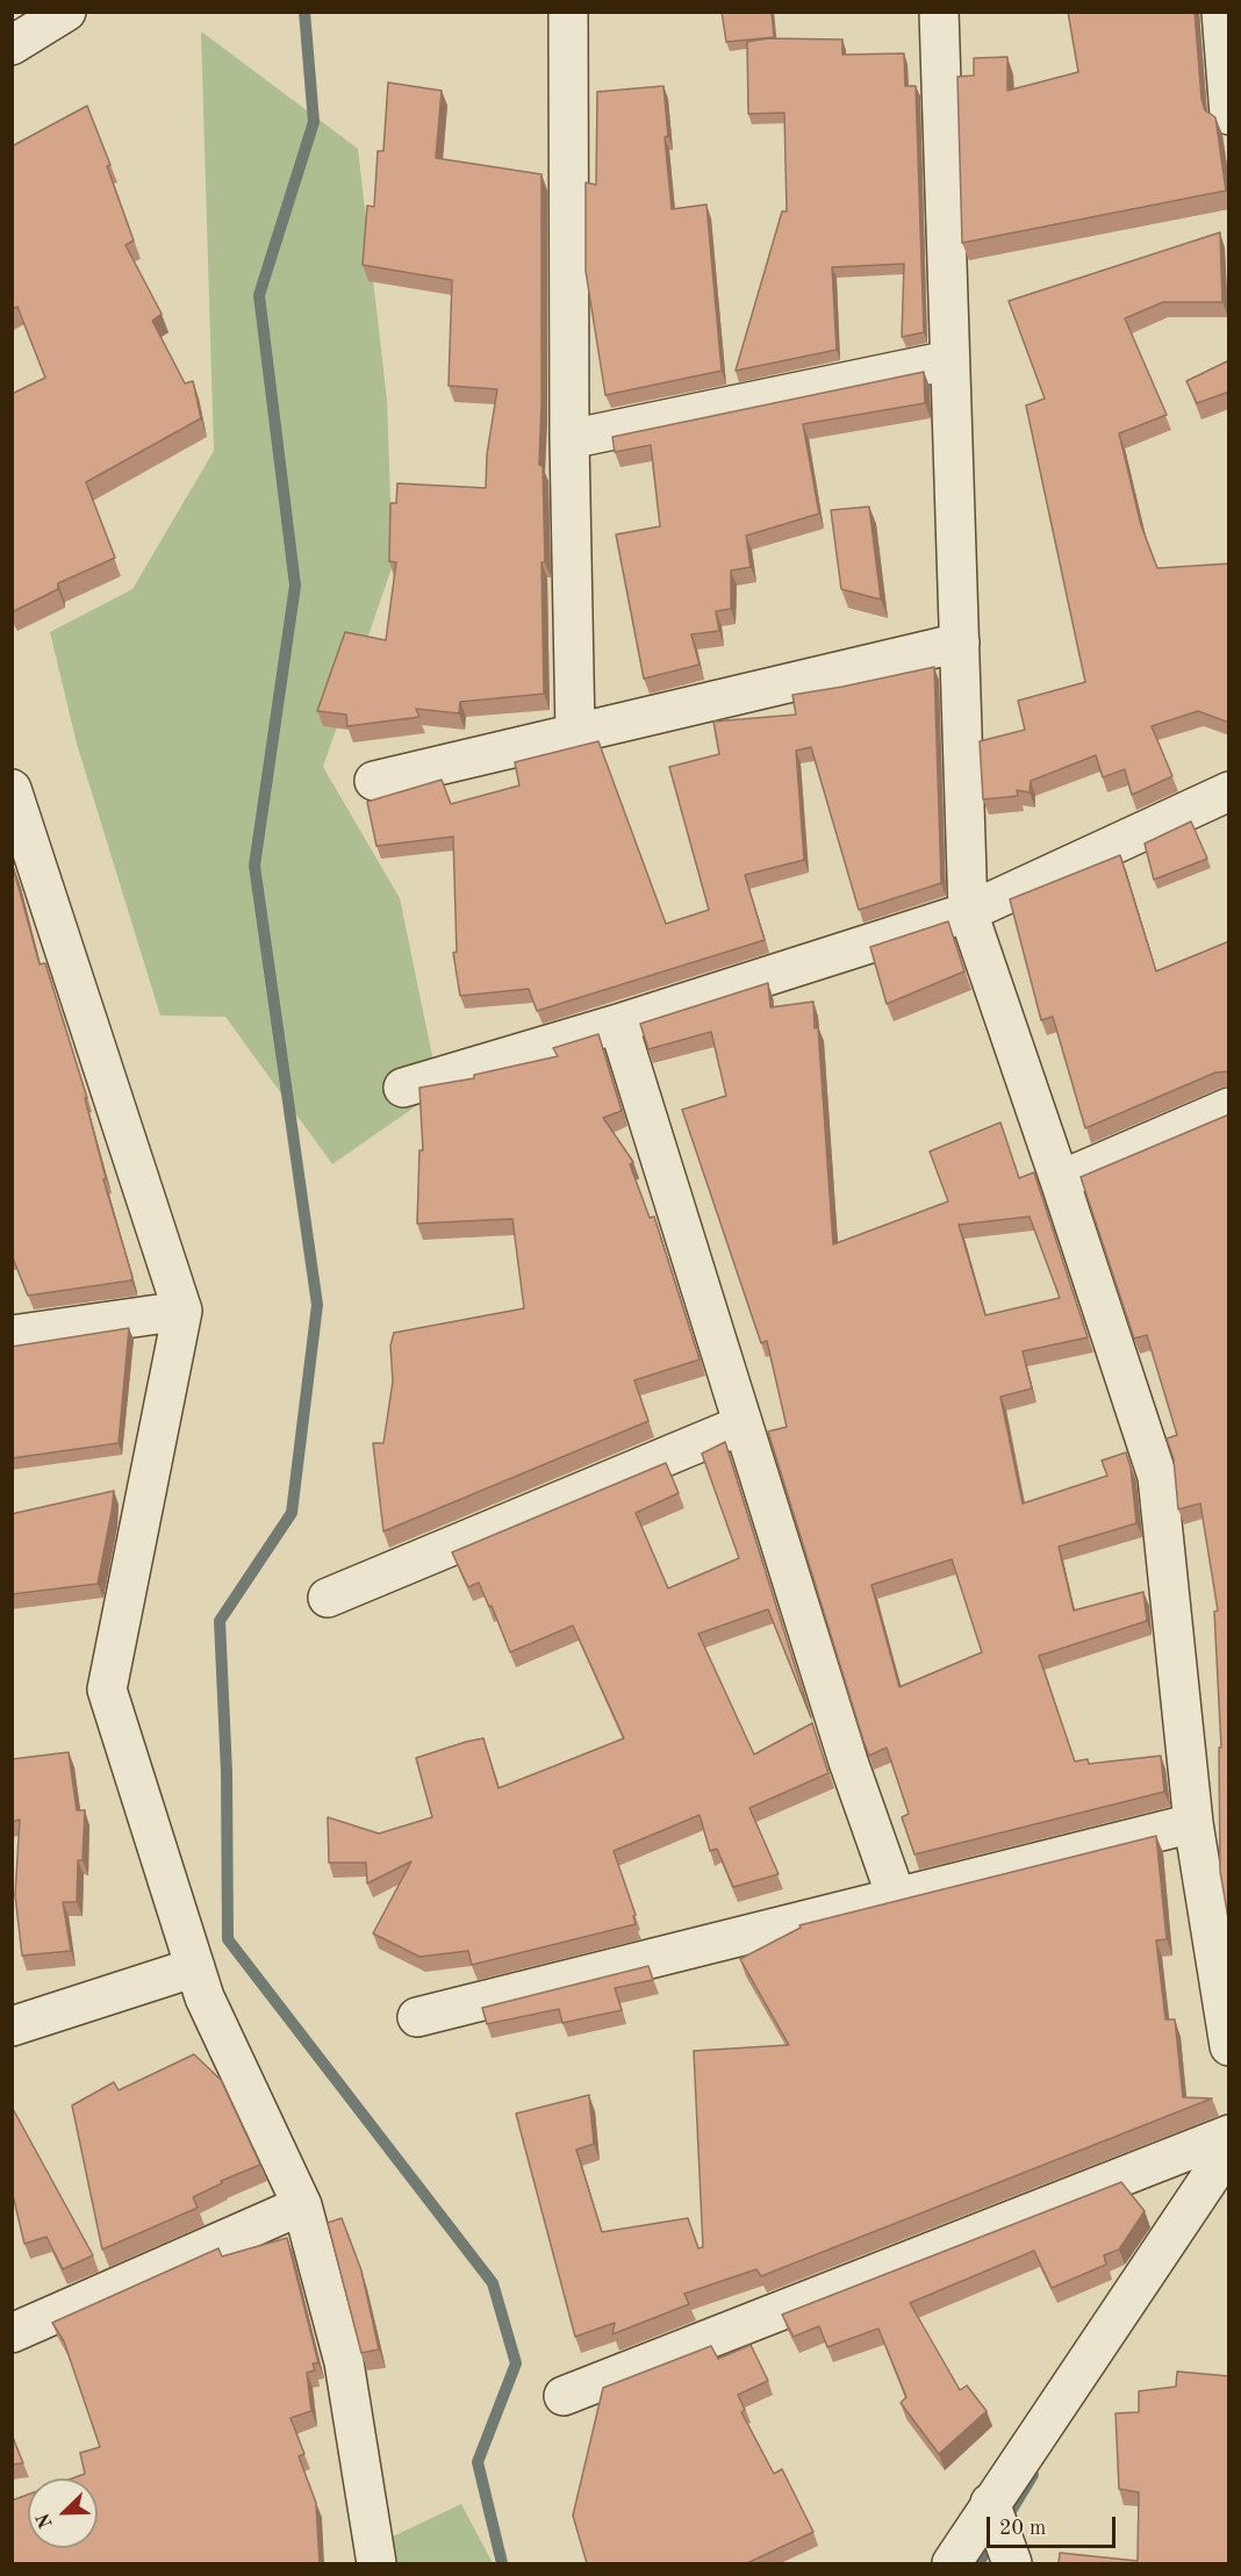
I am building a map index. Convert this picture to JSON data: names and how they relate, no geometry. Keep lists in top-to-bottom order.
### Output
{
  "scale_bar": "20 m",
  "north": "bottom left"
}
